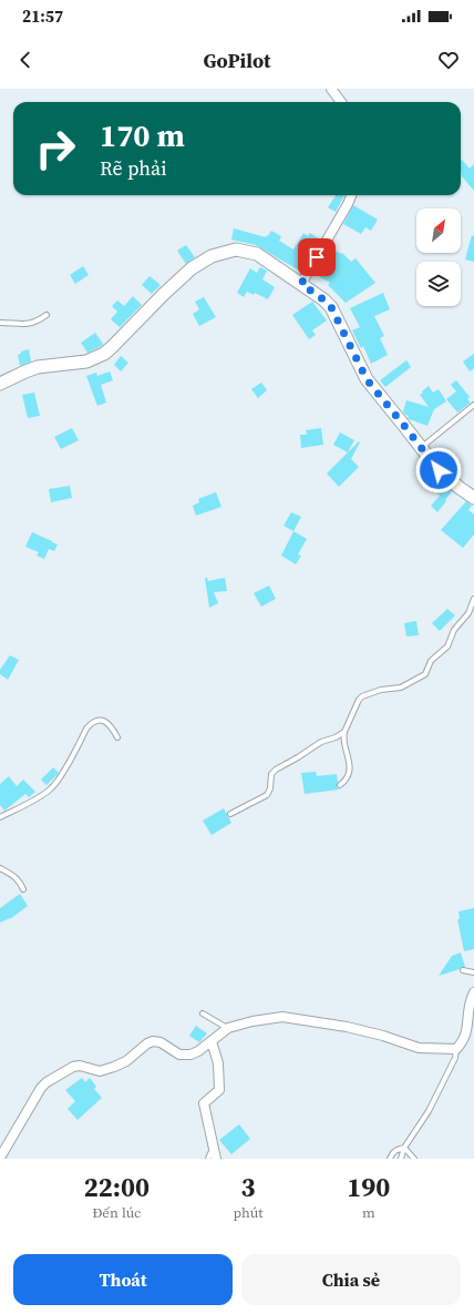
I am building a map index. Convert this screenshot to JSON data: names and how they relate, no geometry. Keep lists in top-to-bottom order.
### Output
{
  "north": "top right",
  "page": {
    "status": "21:57",
    "header": "GoPilot",
    "turn": ["170 m", "Rẽ phải"],
    "eta": [
      "22:00",
      "Đến lúc",
      "3",
      "phút",
      "190",
      "m"
    ],
    "buttons": ["Thoát", "Chia sẻ"]
  }
}
